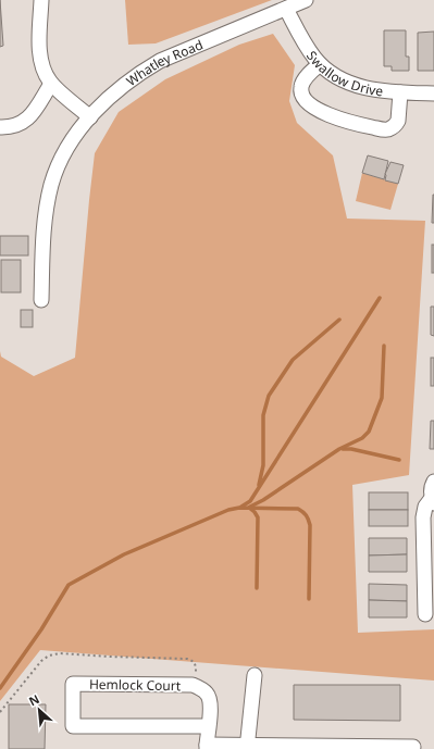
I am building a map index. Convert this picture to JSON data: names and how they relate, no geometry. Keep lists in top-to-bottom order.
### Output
{
  "streets": {
    "street": ["Whatley Road", "Swallow Drive", "Hemlock Court"]
  },
  "crossings": [
    ["Whatley Road", "Swallow Drive"]
  ],
  "north": "top left"
}
